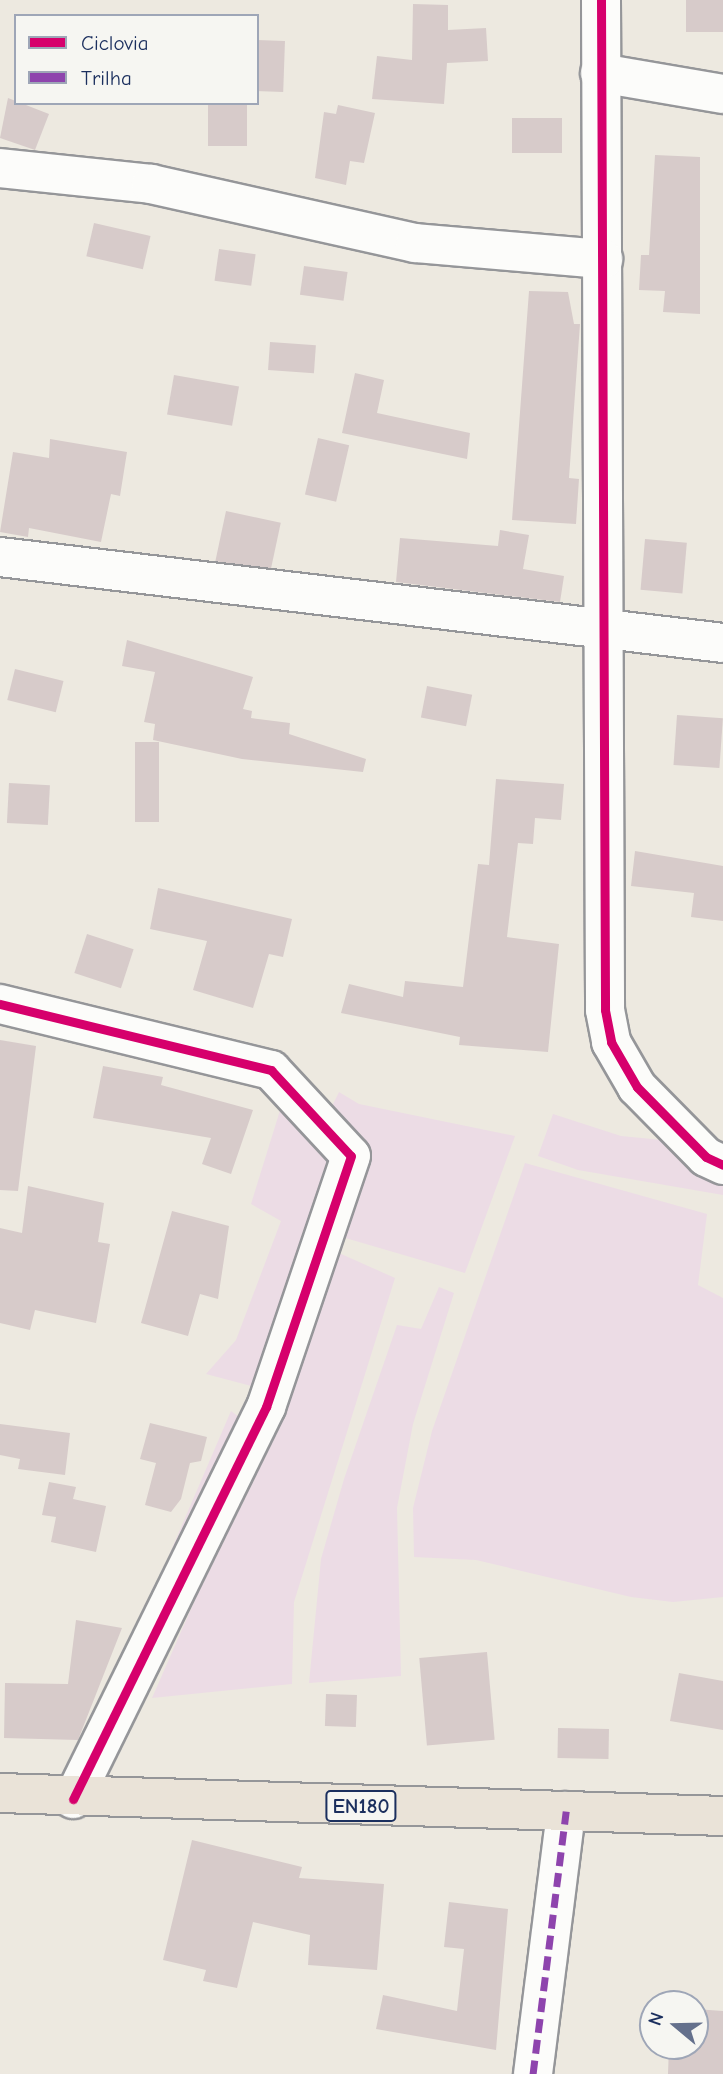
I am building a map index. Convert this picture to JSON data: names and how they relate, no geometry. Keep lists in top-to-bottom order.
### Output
{
  "streets": {
    "main road": ["EN180"]
  },
  "legend": ["Ciclovia", "Trilha"],
  "north": "left"
}
